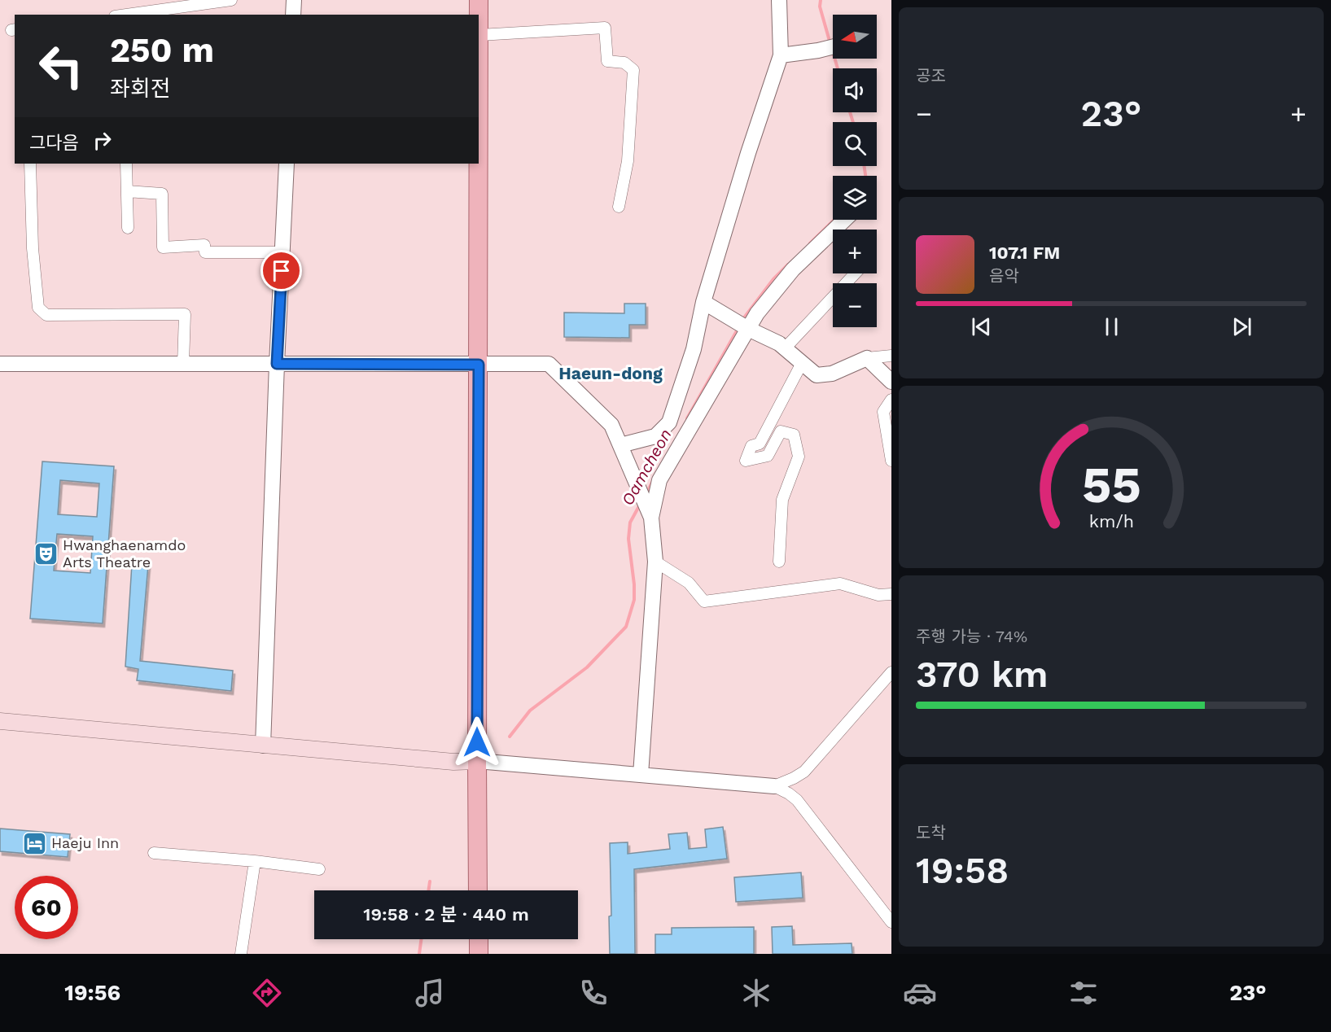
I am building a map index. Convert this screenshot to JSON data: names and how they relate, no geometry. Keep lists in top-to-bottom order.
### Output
{
  "districts": ["Haeun-dong"],
  "water": ["Oamcheon"],
  "places": {
    "theatre": ["Hwanghaenamdo Arts Theatre"],
    "hotel": ["Haeju Inn"]
  },
  "north": "left",
  "page": {
    "tile": [
      "공조",
      ["주행 가능 · 74%", "370 km"],
      ["도착", "19:58"]
    ],
    "map_buttons": ["+", "−"],
    "turn": ["250 m", "좌회전"],
    "heat": ["−", "23°", "+"],
    "then": "그다음",
    "song": ["107.1 FM", "음악"],
    "limit": "60",
    "trip": "19:58 · 2 분 · 440 m",
    "tabs": ["19:56", "23°"],
    "gauge": ["55", "km/h"]
  }
}
